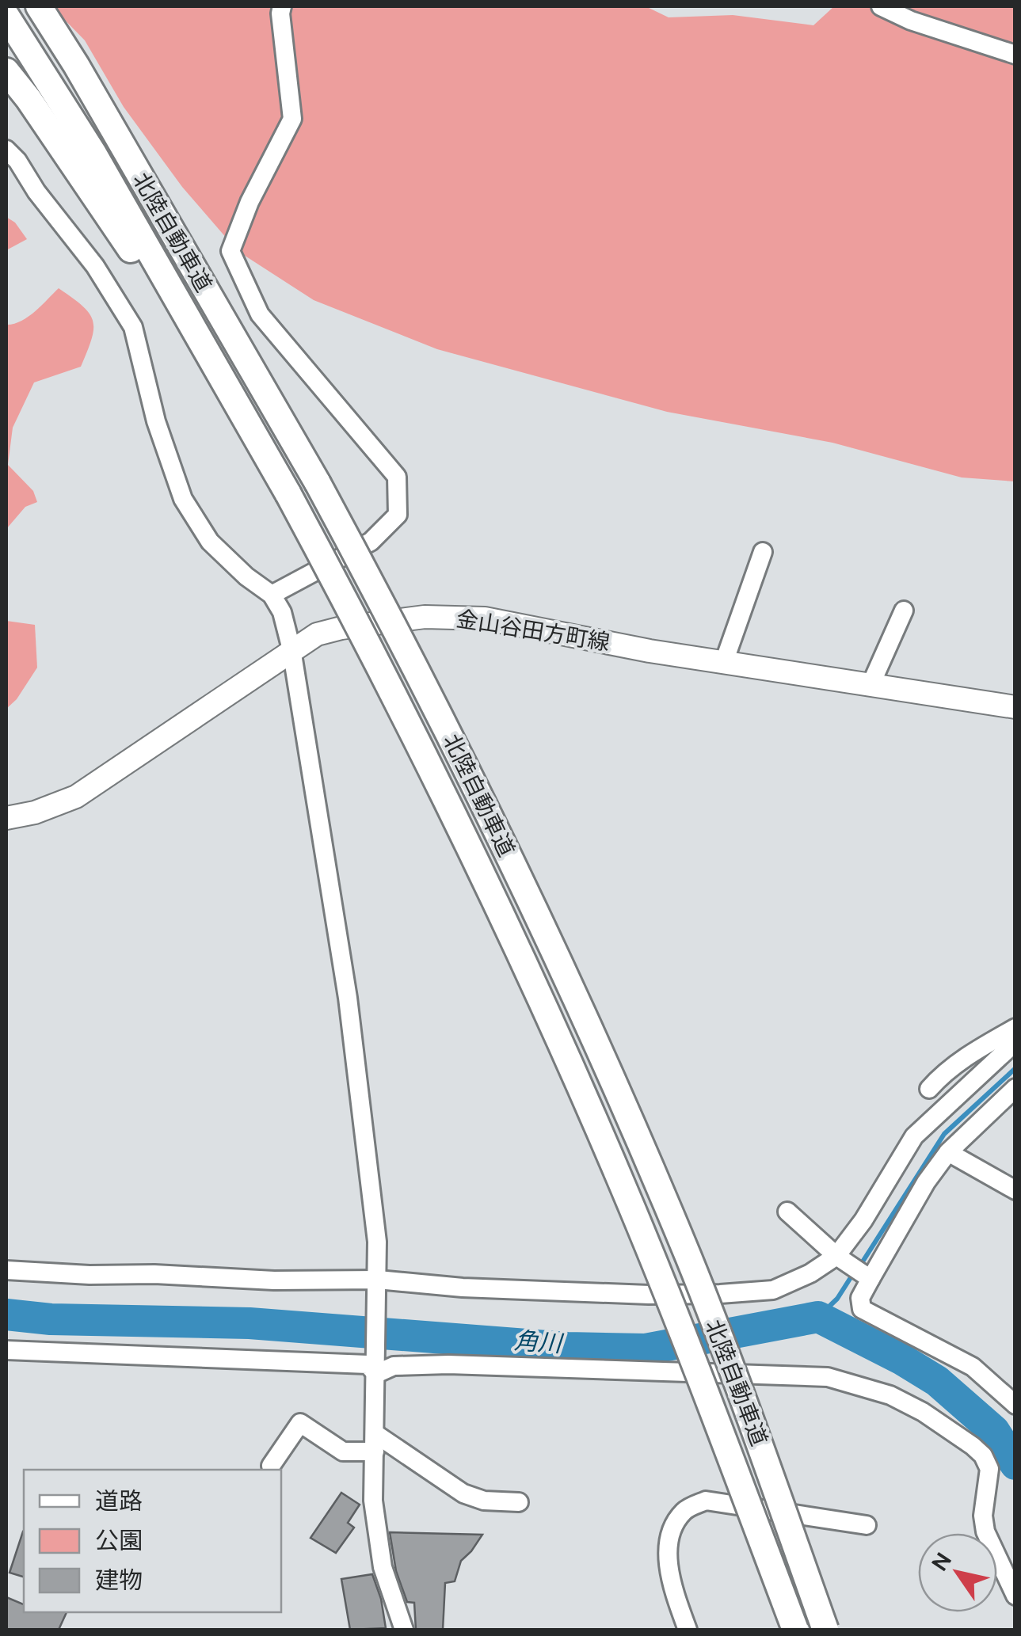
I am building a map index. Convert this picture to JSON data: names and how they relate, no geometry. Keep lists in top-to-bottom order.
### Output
{
  "streets": {
    "highway": ["北陸自動車道"],
    "main road": ["金山谷田方町線"]
  },
  "water": ["角川"],
  "legend": ["道路", "公園", "建物"],
  "north": "top left"
}
